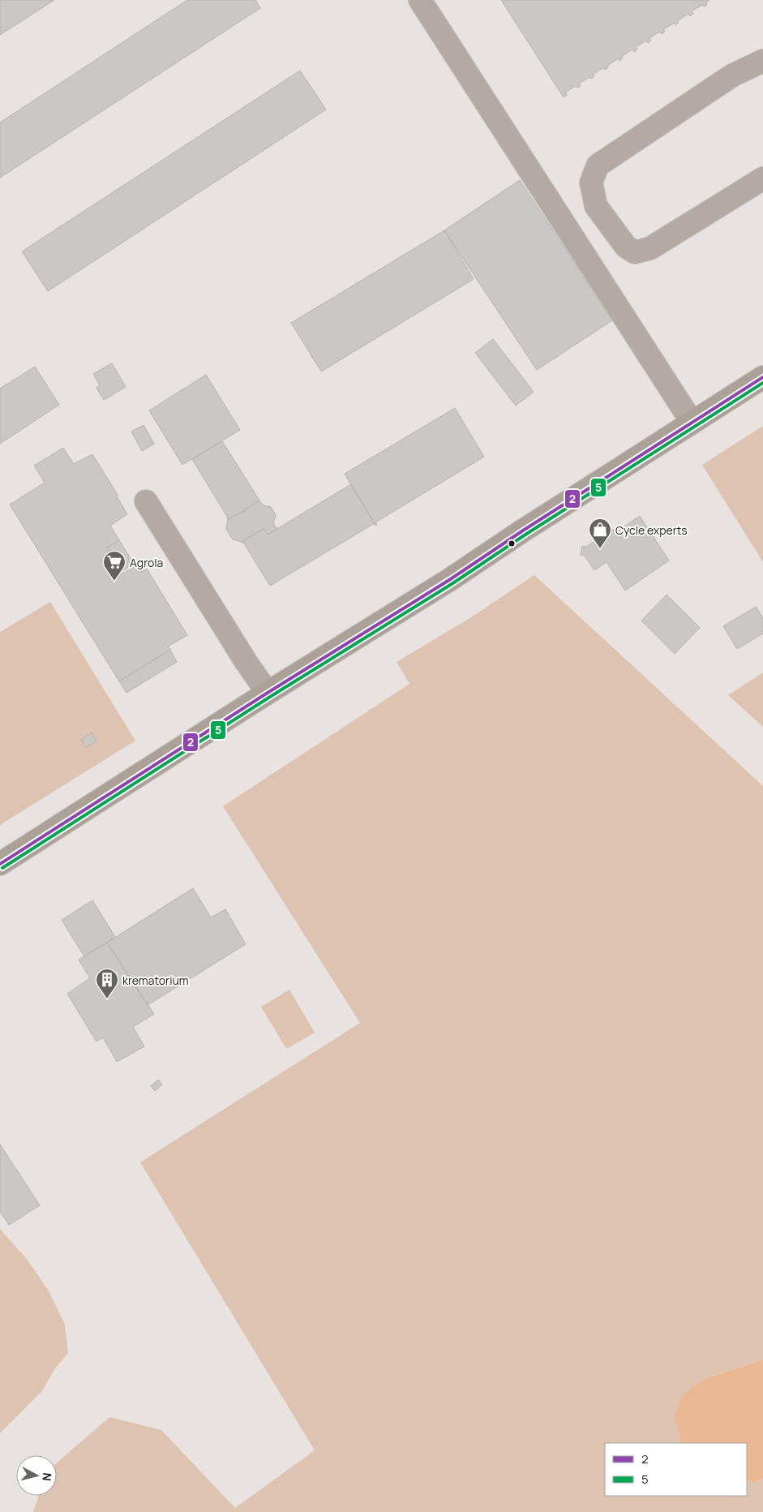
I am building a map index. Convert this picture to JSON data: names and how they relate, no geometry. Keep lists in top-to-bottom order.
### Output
{
  "places": {
    "shop": ["Cycle experts"],
    "supermarket": ["Agrola"],
    "building": ["krematorium"]
  },
  "lines": ["transit line 2", "transit line 5"],
  "legend": ["2", "5"],
  "north": "right"
}
